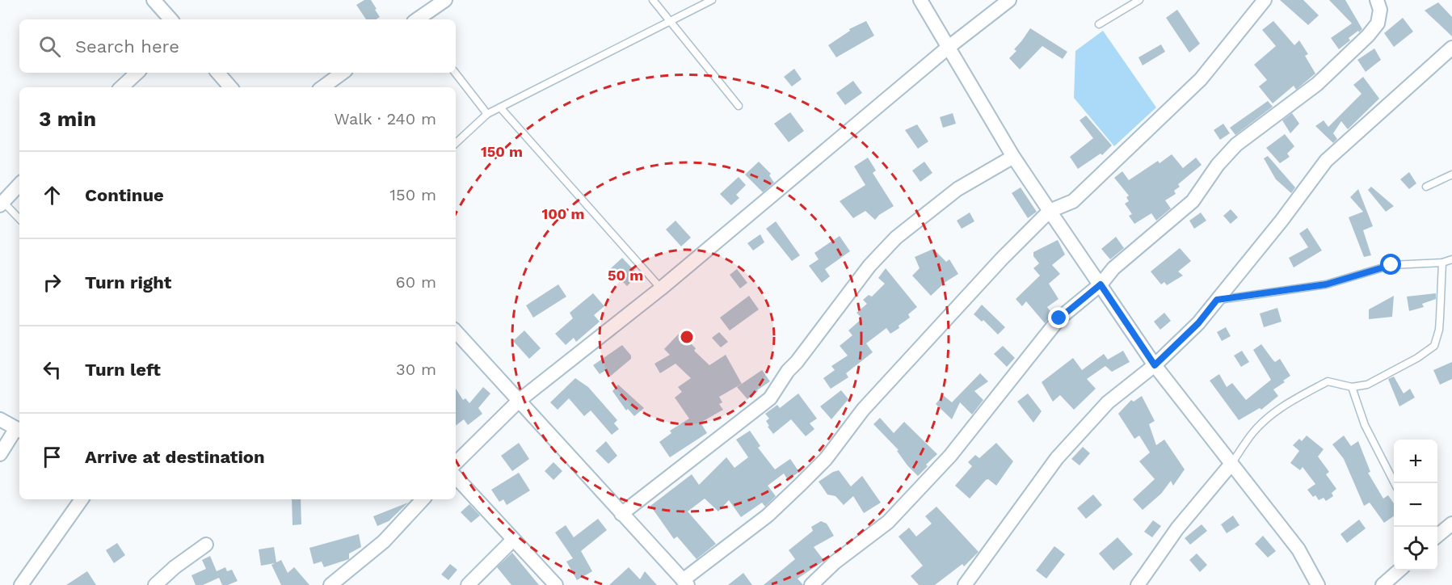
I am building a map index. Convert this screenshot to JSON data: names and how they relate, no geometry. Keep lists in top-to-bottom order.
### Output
{
  "page": {
    "search": "Search here",
    "heading": ["3 min", "Walk · 240 m"],
    "list": [
      ["Continue", "150 m"],
      ["Turn right", "60 m"],
      ["Turn left", "30 m"],
      "Arrive at destination"
    ],
    "map_buttons": ["+", "−"]
  },
  "rings": ["150 m", "100 m", "50 m"]
}
